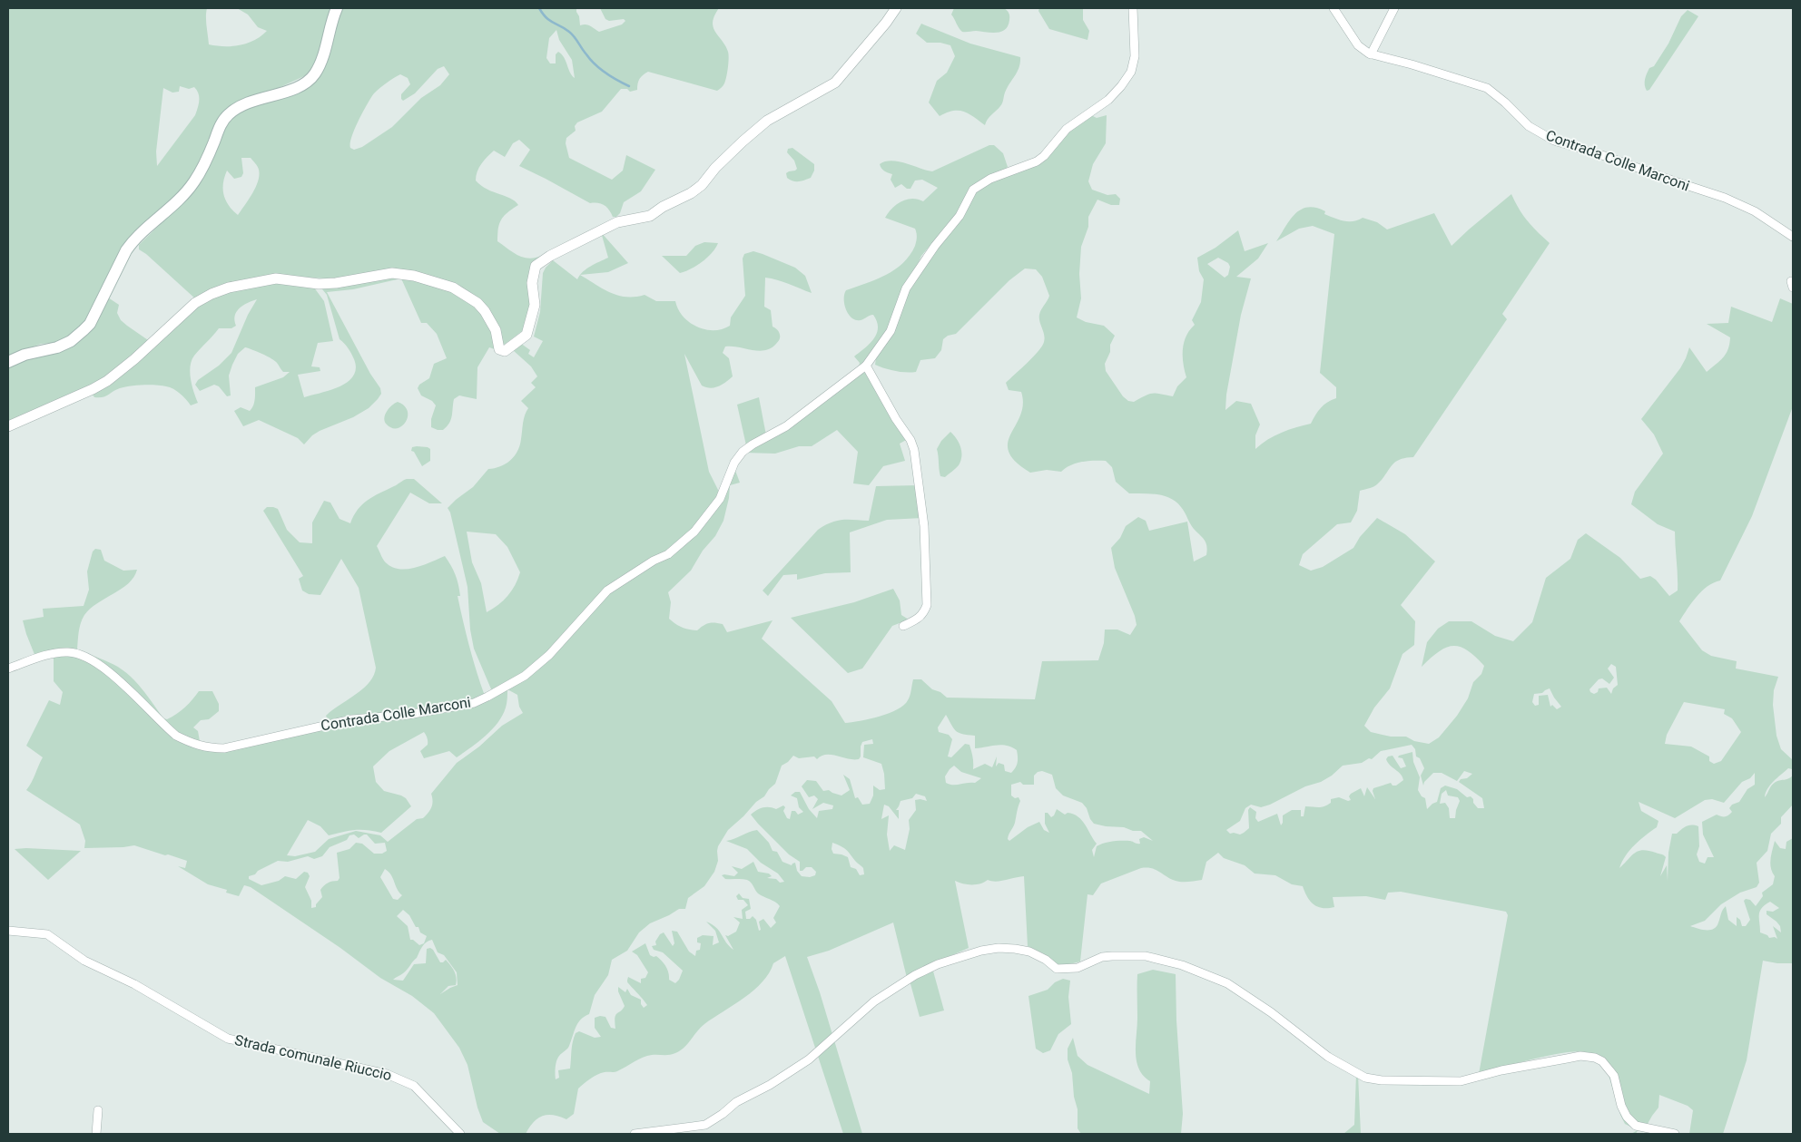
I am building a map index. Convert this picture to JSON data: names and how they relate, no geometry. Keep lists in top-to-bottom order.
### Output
{
  "streets": {
    "street": ["Contrada Colle Marconi", "Strada comunale Riuccio"]
  }
}
